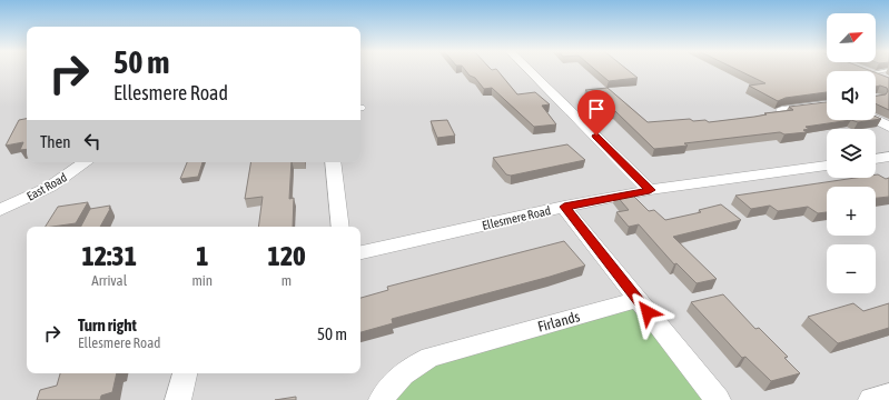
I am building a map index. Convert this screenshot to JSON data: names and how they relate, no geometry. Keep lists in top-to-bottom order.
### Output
{
  "streets": {
    "street": ["East Road", "Ellesmere Road", "Firlands"]
  },
  "north": "top right",
  "page": {
    "map_buttons": ["+", "−"],
    "turn": ["50 m", "Ellesmere Road"],
    "then": "Then",
    "eta": [
      "12:31",
      "Arrival",
      "1",
      "min",
      "120",
      "m"
    ],
    "list": [
      {
        "name": "Turn right",
        "note": "Ellesmere Road",
        "value": "50 m"
      }
    ]
  }
}
